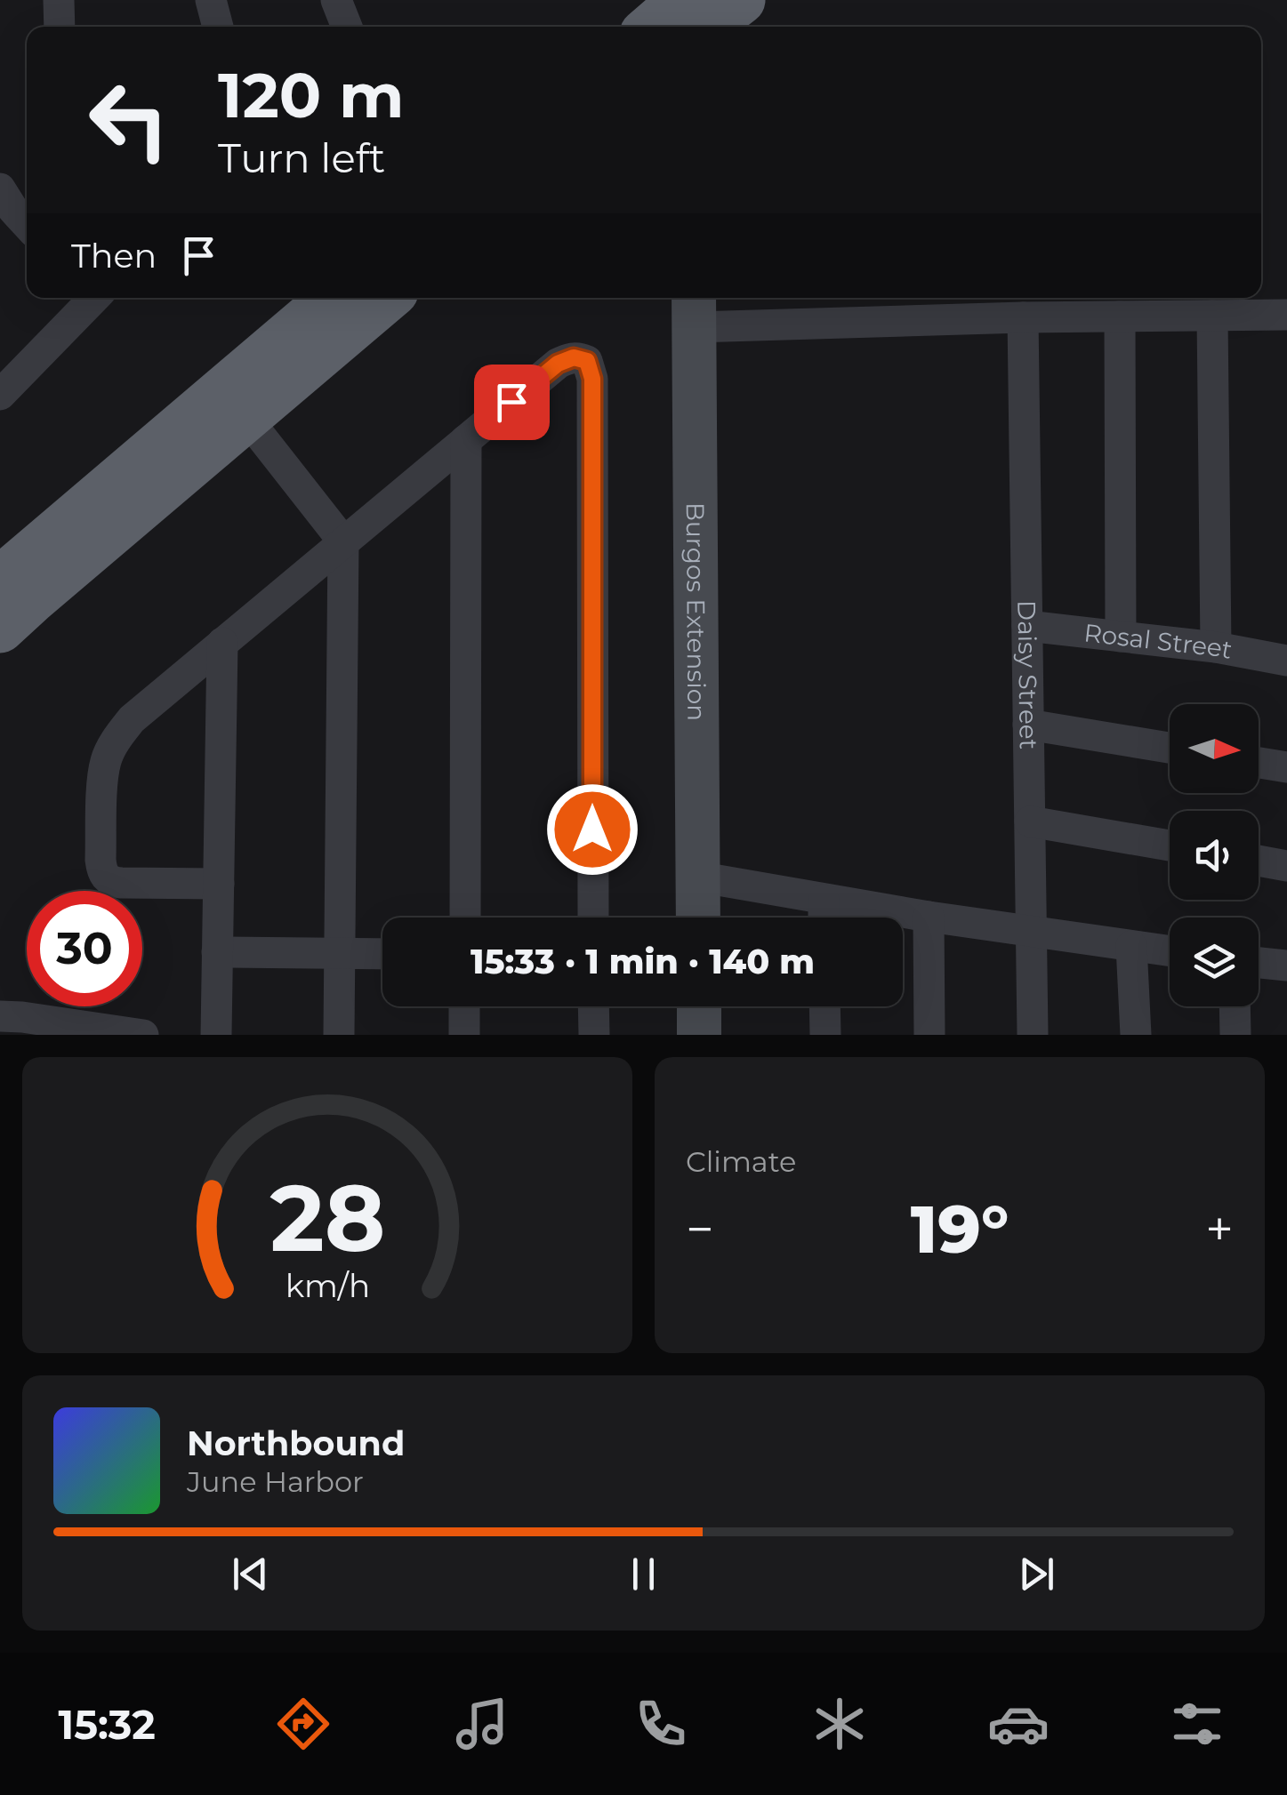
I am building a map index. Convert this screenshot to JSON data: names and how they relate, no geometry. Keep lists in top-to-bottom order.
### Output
{
  "streets": {
    "main road": ["Burgos Extension"],
    "street": ["Rosal Street", "Daisy Street"]
  },
  "crossings": [
    ["Rosal Street", "Daisy Street"]
  ],
  "north": "right",
  "page": {
    "turn": ["120 m", "Turn left"],
    "then": "Then",
    "limit": "30",
    "trip": "15:33 · 1 min · 140 m",
    "tile": "Climate",
    "heat": ["−", "19°", "+"],
    "song": ["Northbound", "June Harbor"],
    "tabs": "15:32",
    "gauge": ["28", "km/h"]
  }
}
